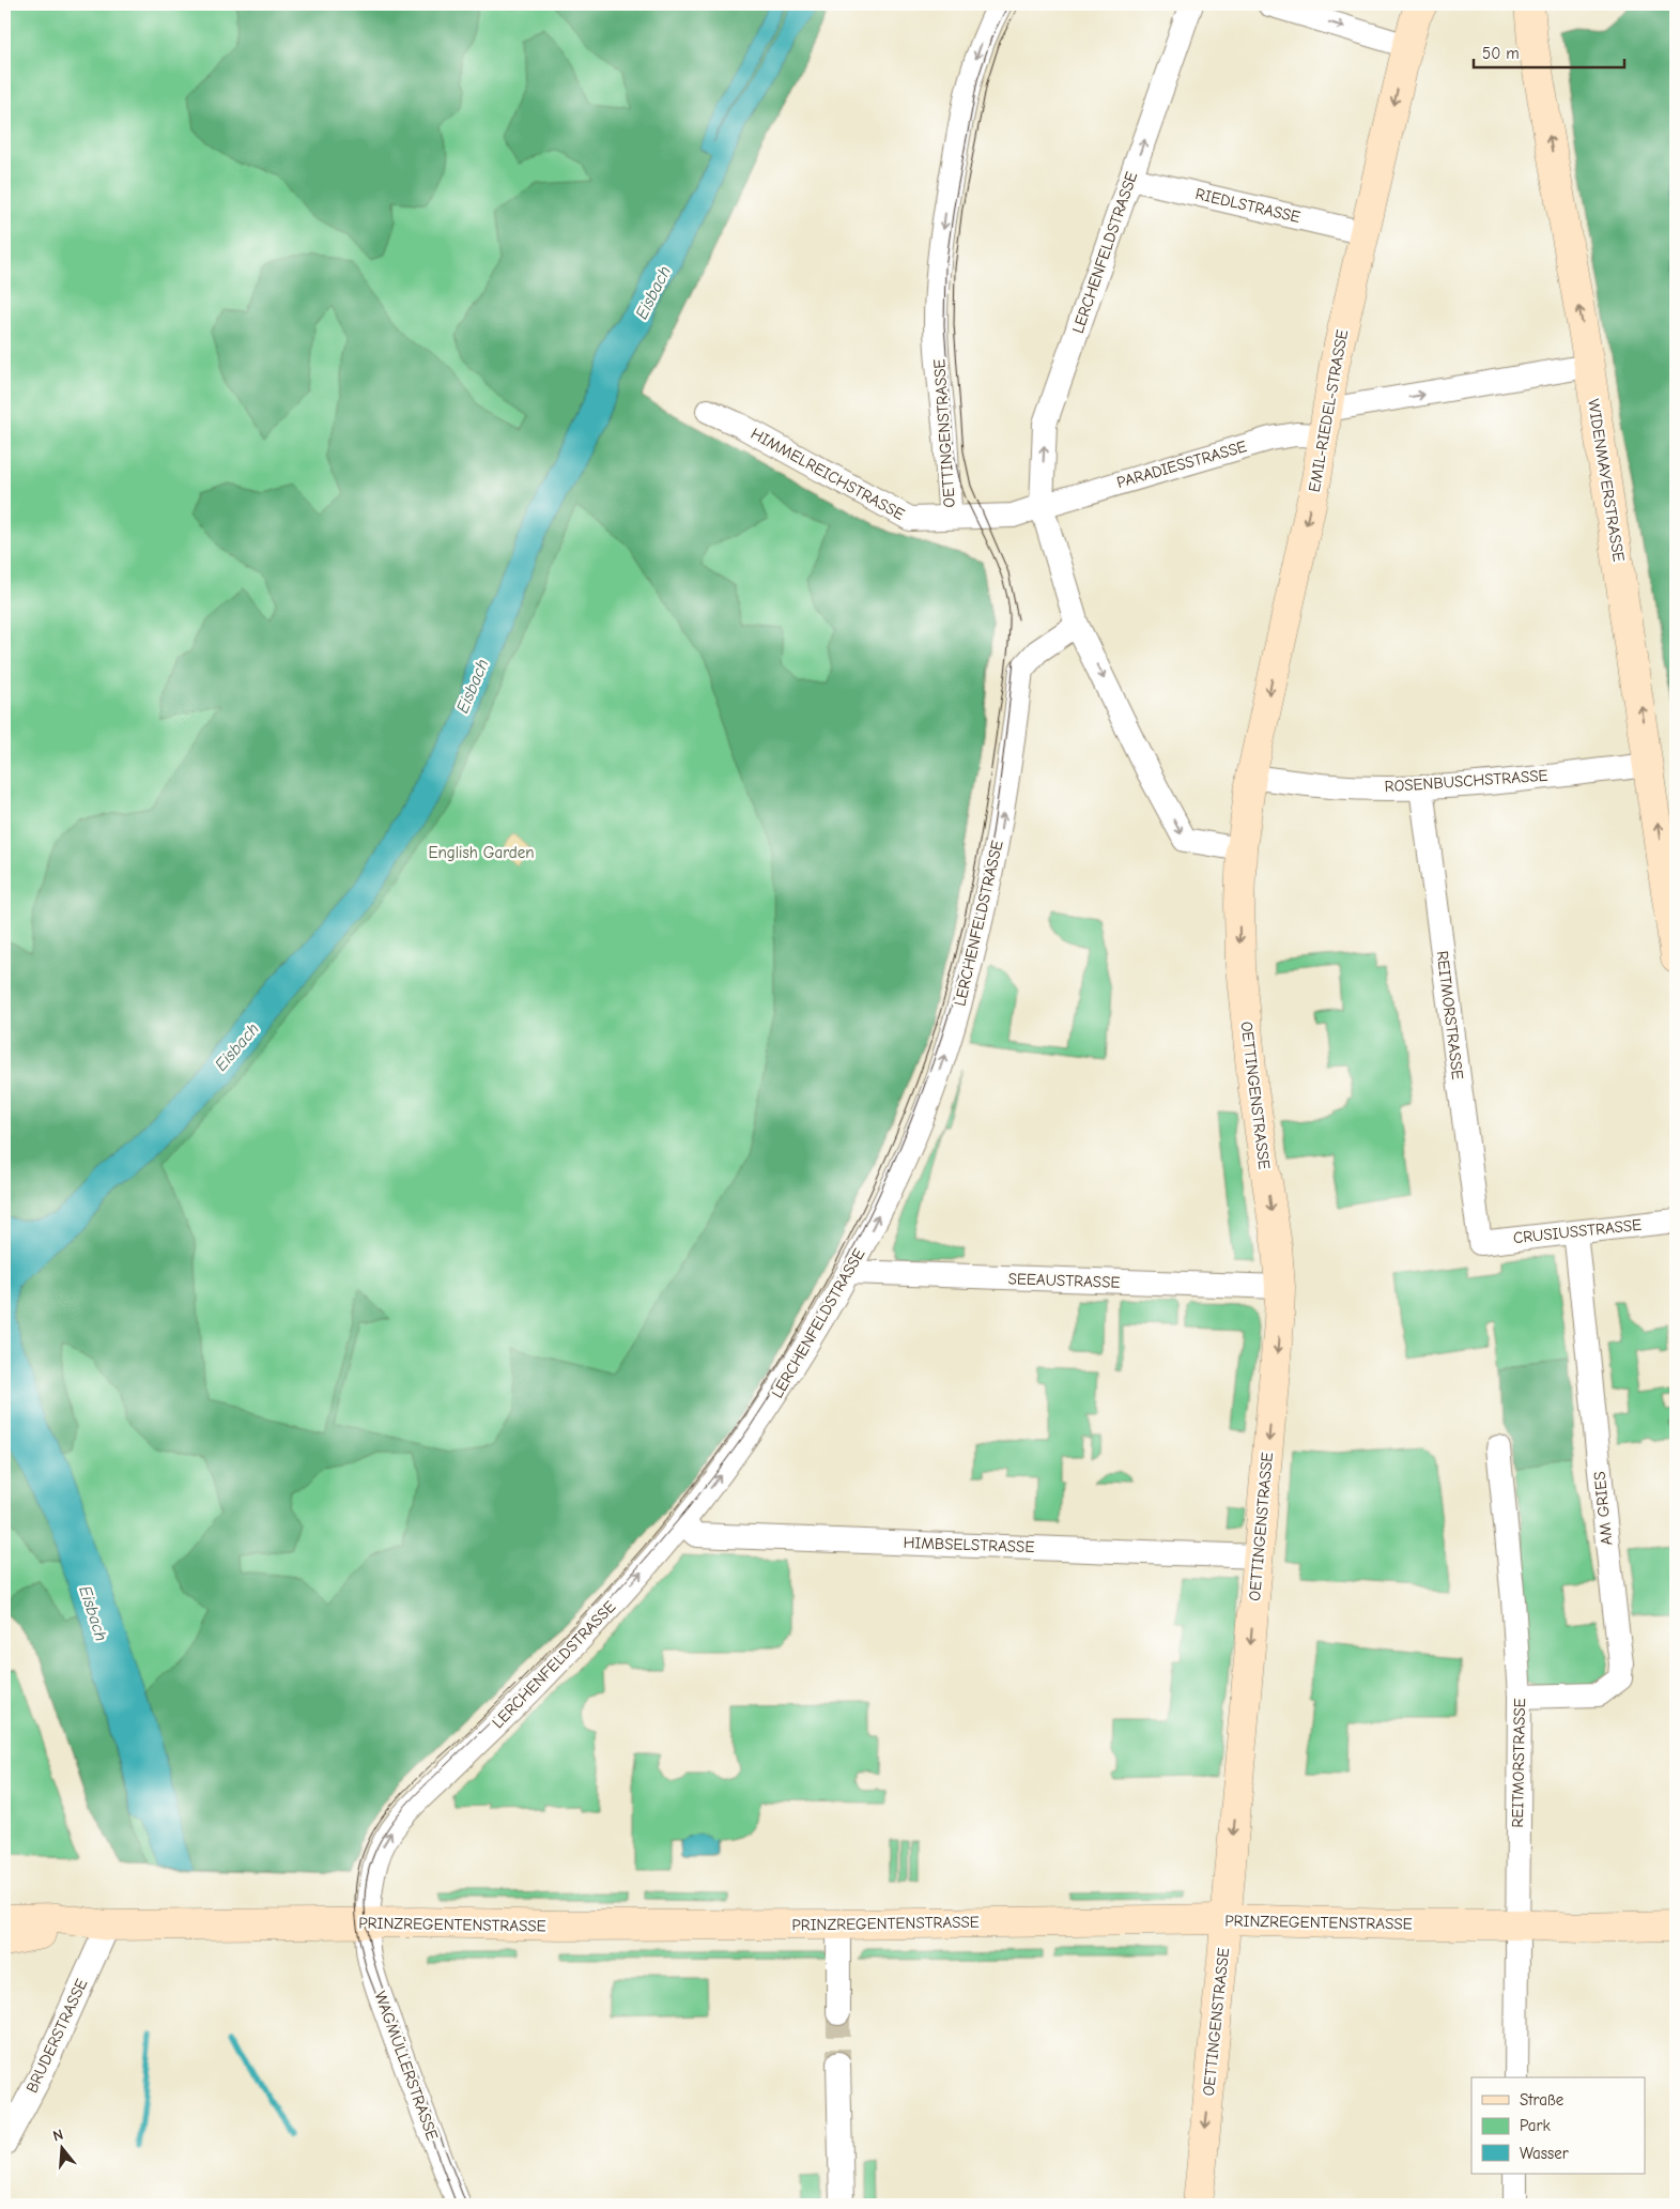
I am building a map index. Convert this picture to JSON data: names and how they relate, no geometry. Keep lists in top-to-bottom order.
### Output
{
  "streets": {
    "main road": [
      "EMIL-RIEDEL-STRASSE",
      "OETTINGENSTRASSE",
      "WIDENMAYERSTRASSE",
      "PRINZREGENTENSTRASSE"
    ],
    "street": [
      "RIEDLSTRASSE",
      "LERCHENFELDSTRASSE",
      "PARADIESSTRASSE",
      "HIMMELREICHSTRASSE",
      "ROSENBUSCHSTRASSE",
      "REITMORSTRASSE",
      "CRUSIUSSTRASSE",
      "SEEAUSTRASSE",
      "AM GRIES",
      "HIMBSELSTRASSE",
      "BRUDERSTRASSE",
      "WAGMÜLLERSTRASSE"
    ]
  },
  "crossings": [
    ["RIEDLSTRASSE", "LERCHENFELDSTRASSE"],
    ["RIEDLSTRASSE", "EMIL-RIEDEL-STRASSE"],
    ["LERCHENFELDSTRASSE", "OETTINGENSTRASSE"],
    ["LERCHENFELDSTRASSE", "PARADIESSTRASSE"],
    ["LERCHENFELDSTRASSE", "SEEAUSTRASSE"],
    ["LERCHENFELDSTRASSE", "HIMBSELSTRASSE"],
    ["LERCHENFELDSTRASSE", "PRINZREGENTENSTRASSE"],
    ["LERCHENFELDSTRASSE", "WAGMÜLLERSTRASSE"],
    ["EMIL-RIEDEL-STRASSE", "OETTINGENSTRASSE"],
    ["EMIL-RIEDEL-STRASSE", "PARADIESSTRASSE"],
    ["EMIL-RIEDEL-STRASSE", "ROSENBUSCHSTRASSE"],
    ["OETTINGENSTRASSE", "PARADIESSTRASSE"],
    ["OETTINGENSTRASSE", "HIMMELREICHSTRASSE"],
    ["OETTINGENSTRASSE", "ROSENBUSCHSTRASSE"],
    ["OETTINGENSTRASSE", "SEEAUSTRASSE"],
    ["OETTINGENSTRASSE", "HIMBSELSTRASSE"],
    ["OETTINGENSTRASSE", "PRINZREGENTENSTRASSE"],
    ["PARADIESSTRASSE", "WIDENMAYERSTRASSE"],
    ["WIDENMAYERSTRASSE", "ROSENBUSCHSTRASSE"],
    ["ROSENBUSCHSTRASSE", "REITMORSTRASSE"],
    ["REITMORSTRASSE", "CRUSIUSSTRASSE"],
    ["REITMORSTRASSE", "AM GRIES"],
    ["REITMORSTRASSE", "PRINZREGENTENSTRASSE"],
    ["CRUSIUSSTRASSE", "AM GRIES"],
    ["PRINZREGENTENSTRASSE", "BRUDERSTRASSE"],
    ["PRINZREGENTENSTRASSE", "WAGMÜLLERSTRASSE"]
  ],
  "one_way": [
    "LERCHENFELDSTRASSE",
    "EMIL-RIEDEL-STRASSE",
    "OETTINGENSTRASSE",
    "PARADIESSTRASSE",
    "WIDENMAYERSTRASSE"
  ],
  "water": ["Eisbach"],
  "parks": ["English Garden"],
  "legend": ["Straße", "Park", "Wasser"],
  "scale_bar": "50 m",
  "north": "top"
}
